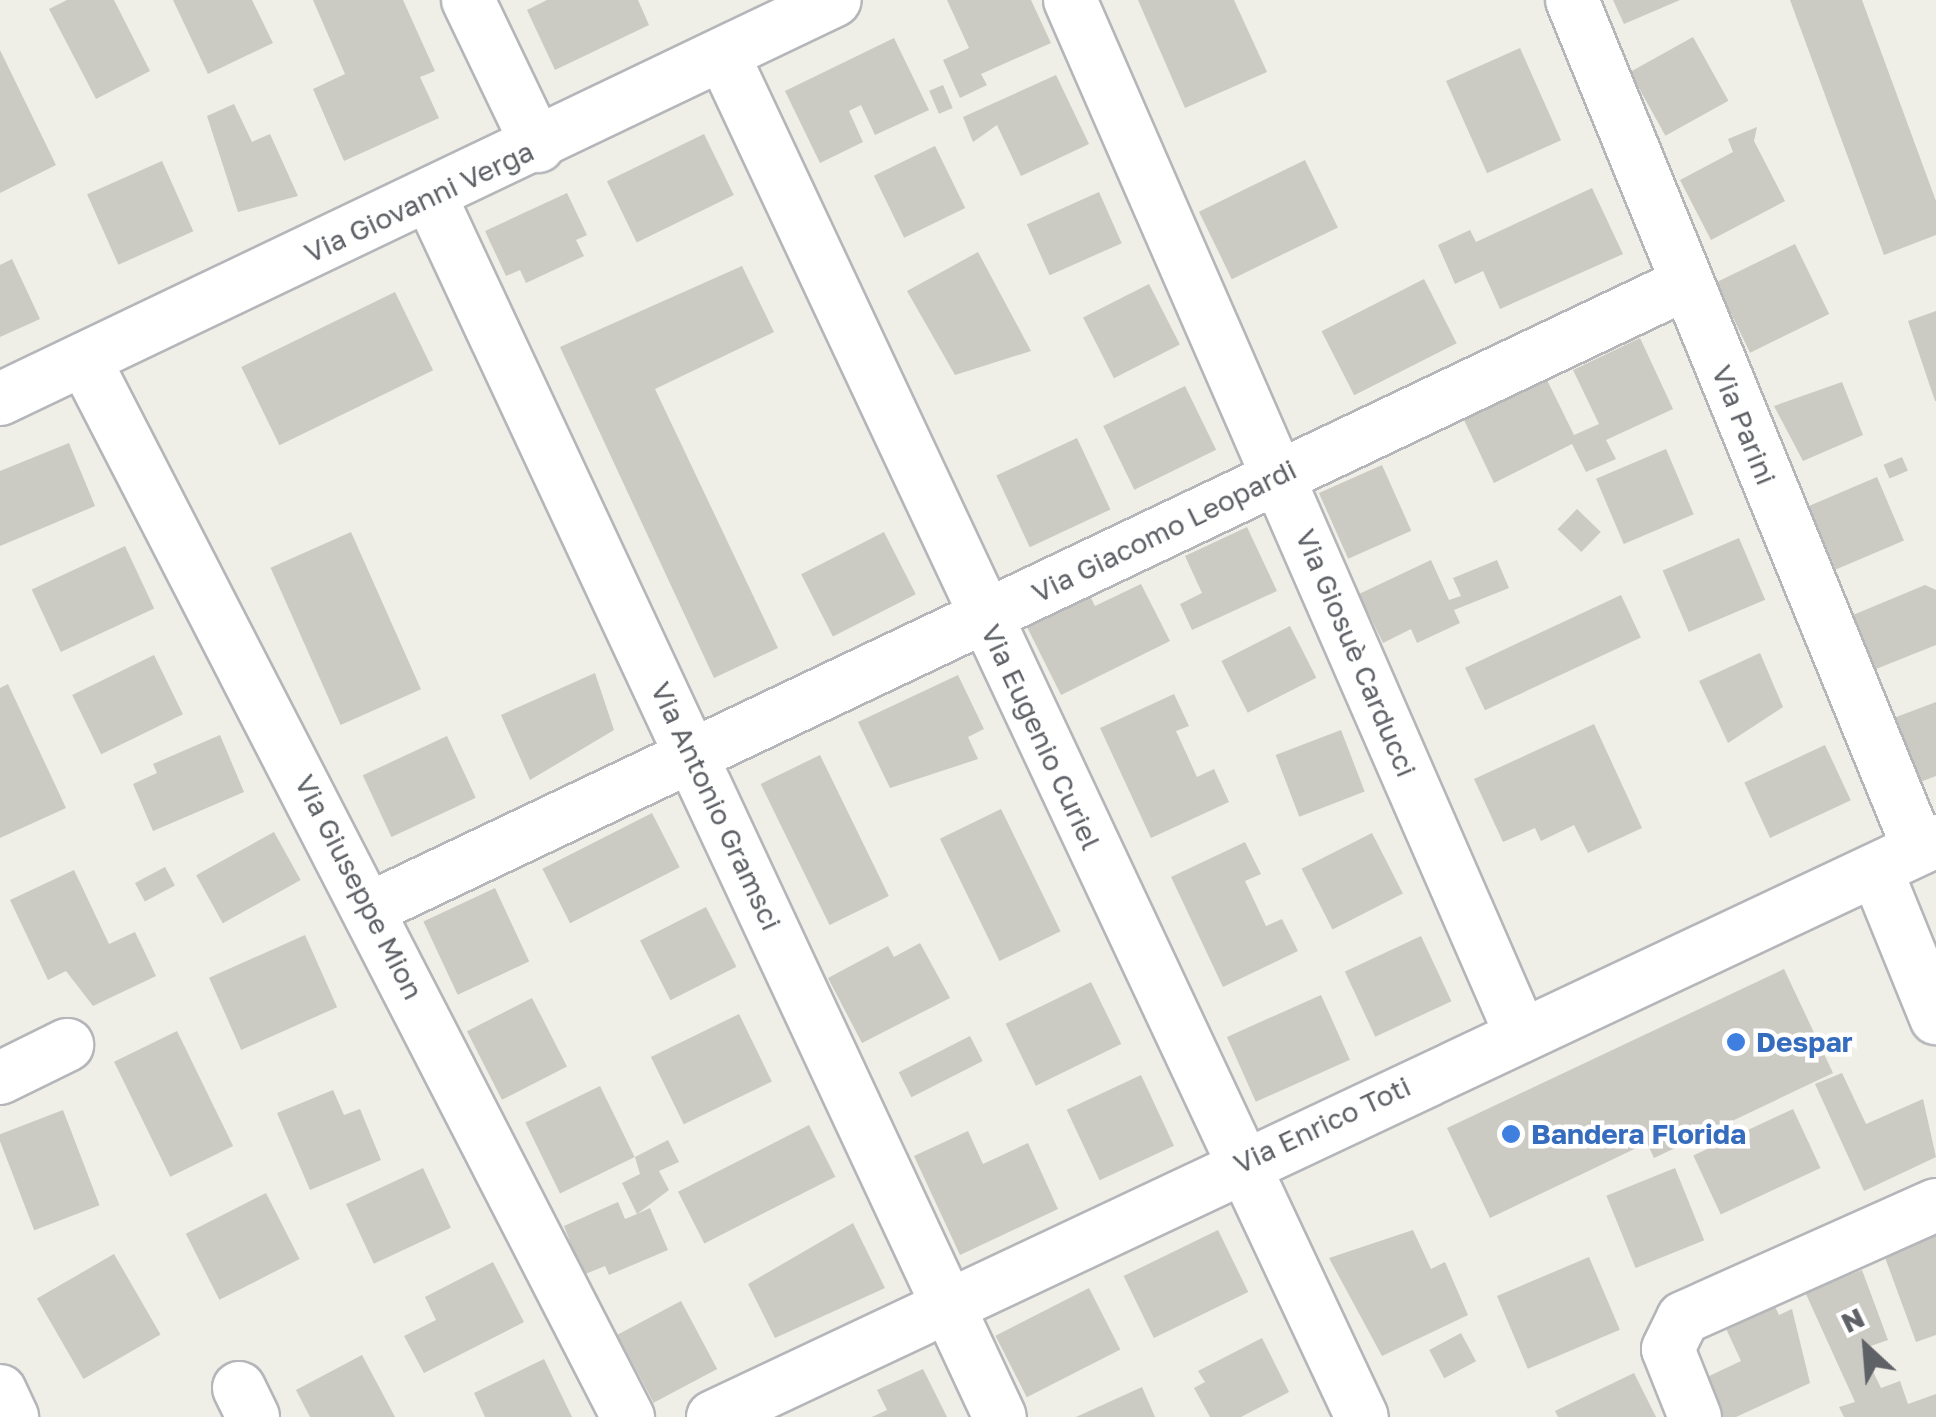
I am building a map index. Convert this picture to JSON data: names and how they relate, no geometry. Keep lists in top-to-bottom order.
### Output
{
  "streets": {
    "street": [
      "Via Giovanni Verga",
      "Via Parini",
      "Via Giacomo Leopardi",
      "Via Giosuè Carducci",
      "Via Eugenio Curiel",
      "Via Antonio Gramsci",
      "Via Giuseppe Mion",
      "Via Enrico Toti"
    ]
  },
  "crossings": [
    ["Via Giovanni Verga", "Via Eugenio Curiel"],
    ["Via Giovanni Verga", "Via Antonio Gramsci"],
    ["Via Giovanni Verga", "Via Giuseppe Mion"],
    ["Via Parini", "Via Giacomo Leopardi"],
    ["Via Parini", "Via Enrico Toti"],
    ["Via Giacomo Leopardi", "Via Giosuè Carducci"],
    ["Via Giacomo Leopardi", "Via Eugenio Curiel"],
    ["Via Giacomo Leopardi", "Via Antonio Gramsci"],
    ["Via Giacomo Leopardi", "Via Giuseppe Mion"],
    ["Via Giosuè Carducci", "Via Enrico Toti"],
    ["Via Eugenio Curiel", "Via Enrico Toti"],
    ["Via Antonio Gramsci", "Via Enrico Toti"]
  ],
  "places": ["Despar", "Bandera Florida"],
  "north": "top left"
}
